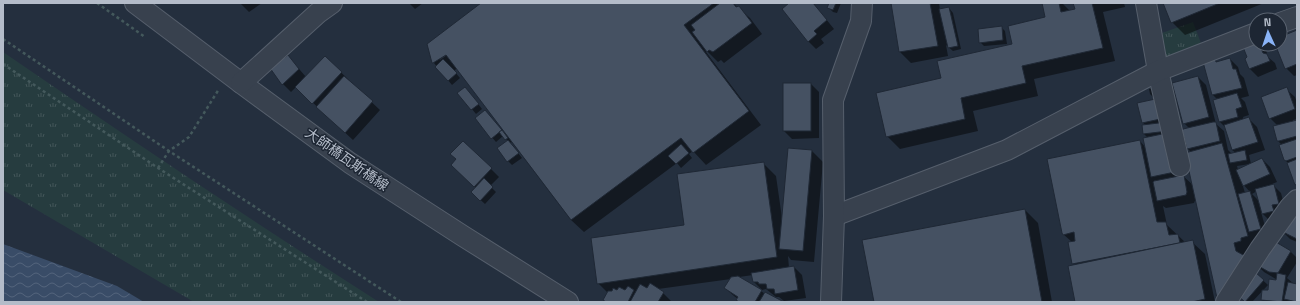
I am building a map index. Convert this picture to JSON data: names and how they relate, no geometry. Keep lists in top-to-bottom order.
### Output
{
  "streets": {
    "street": ["大師橋瓦斯橋線"]
  },
  "north": "top"
}
